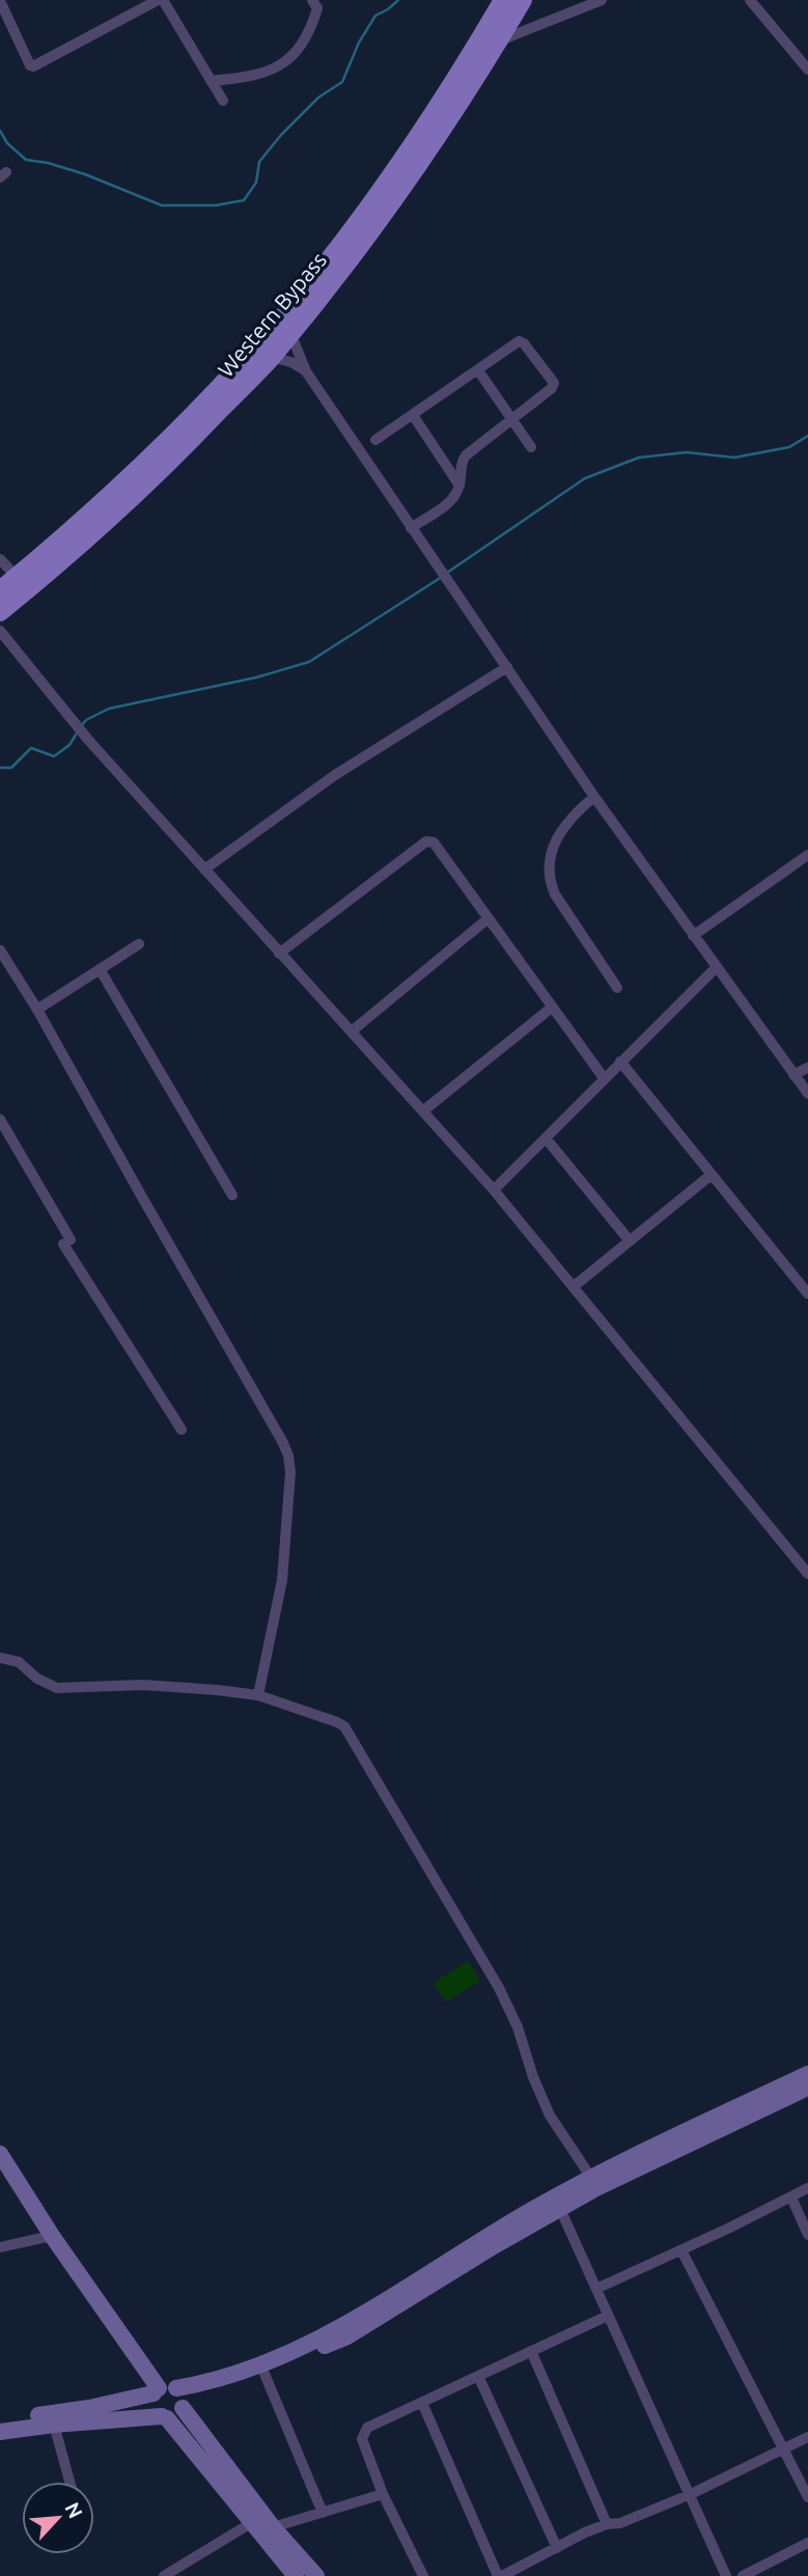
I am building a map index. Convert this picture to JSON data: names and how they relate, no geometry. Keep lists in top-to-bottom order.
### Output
{
  "streets": {
    "main road": ["Western Bypass"]
  },
  "north": "top right"
}
